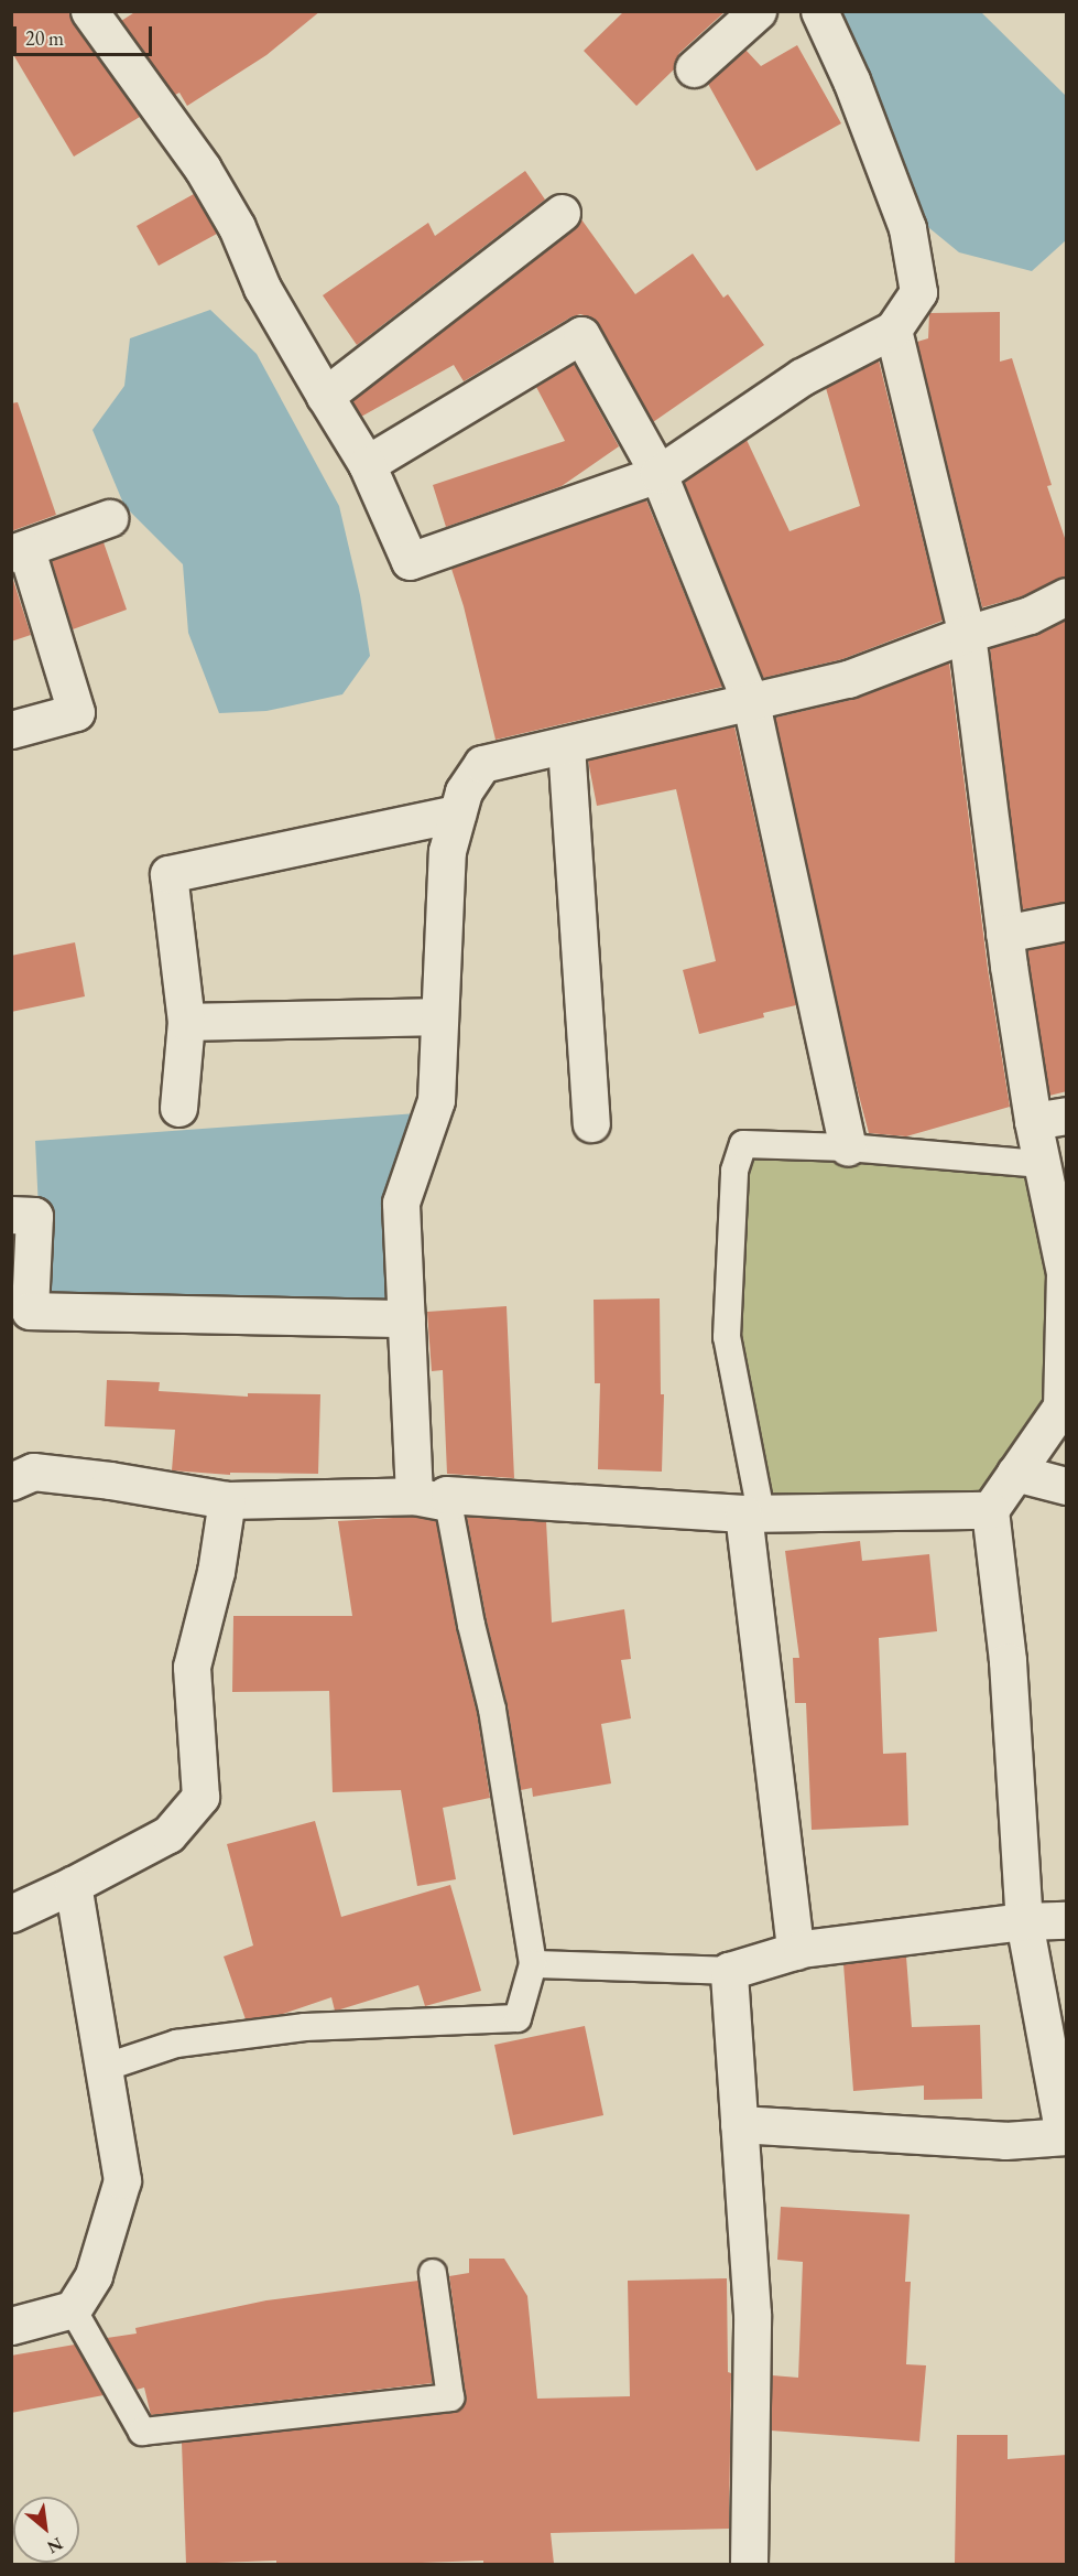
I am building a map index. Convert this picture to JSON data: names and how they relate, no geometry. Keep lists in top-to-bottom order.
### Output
{
  "scale_bar": "20 m",
  "north": "bottom right"
}
